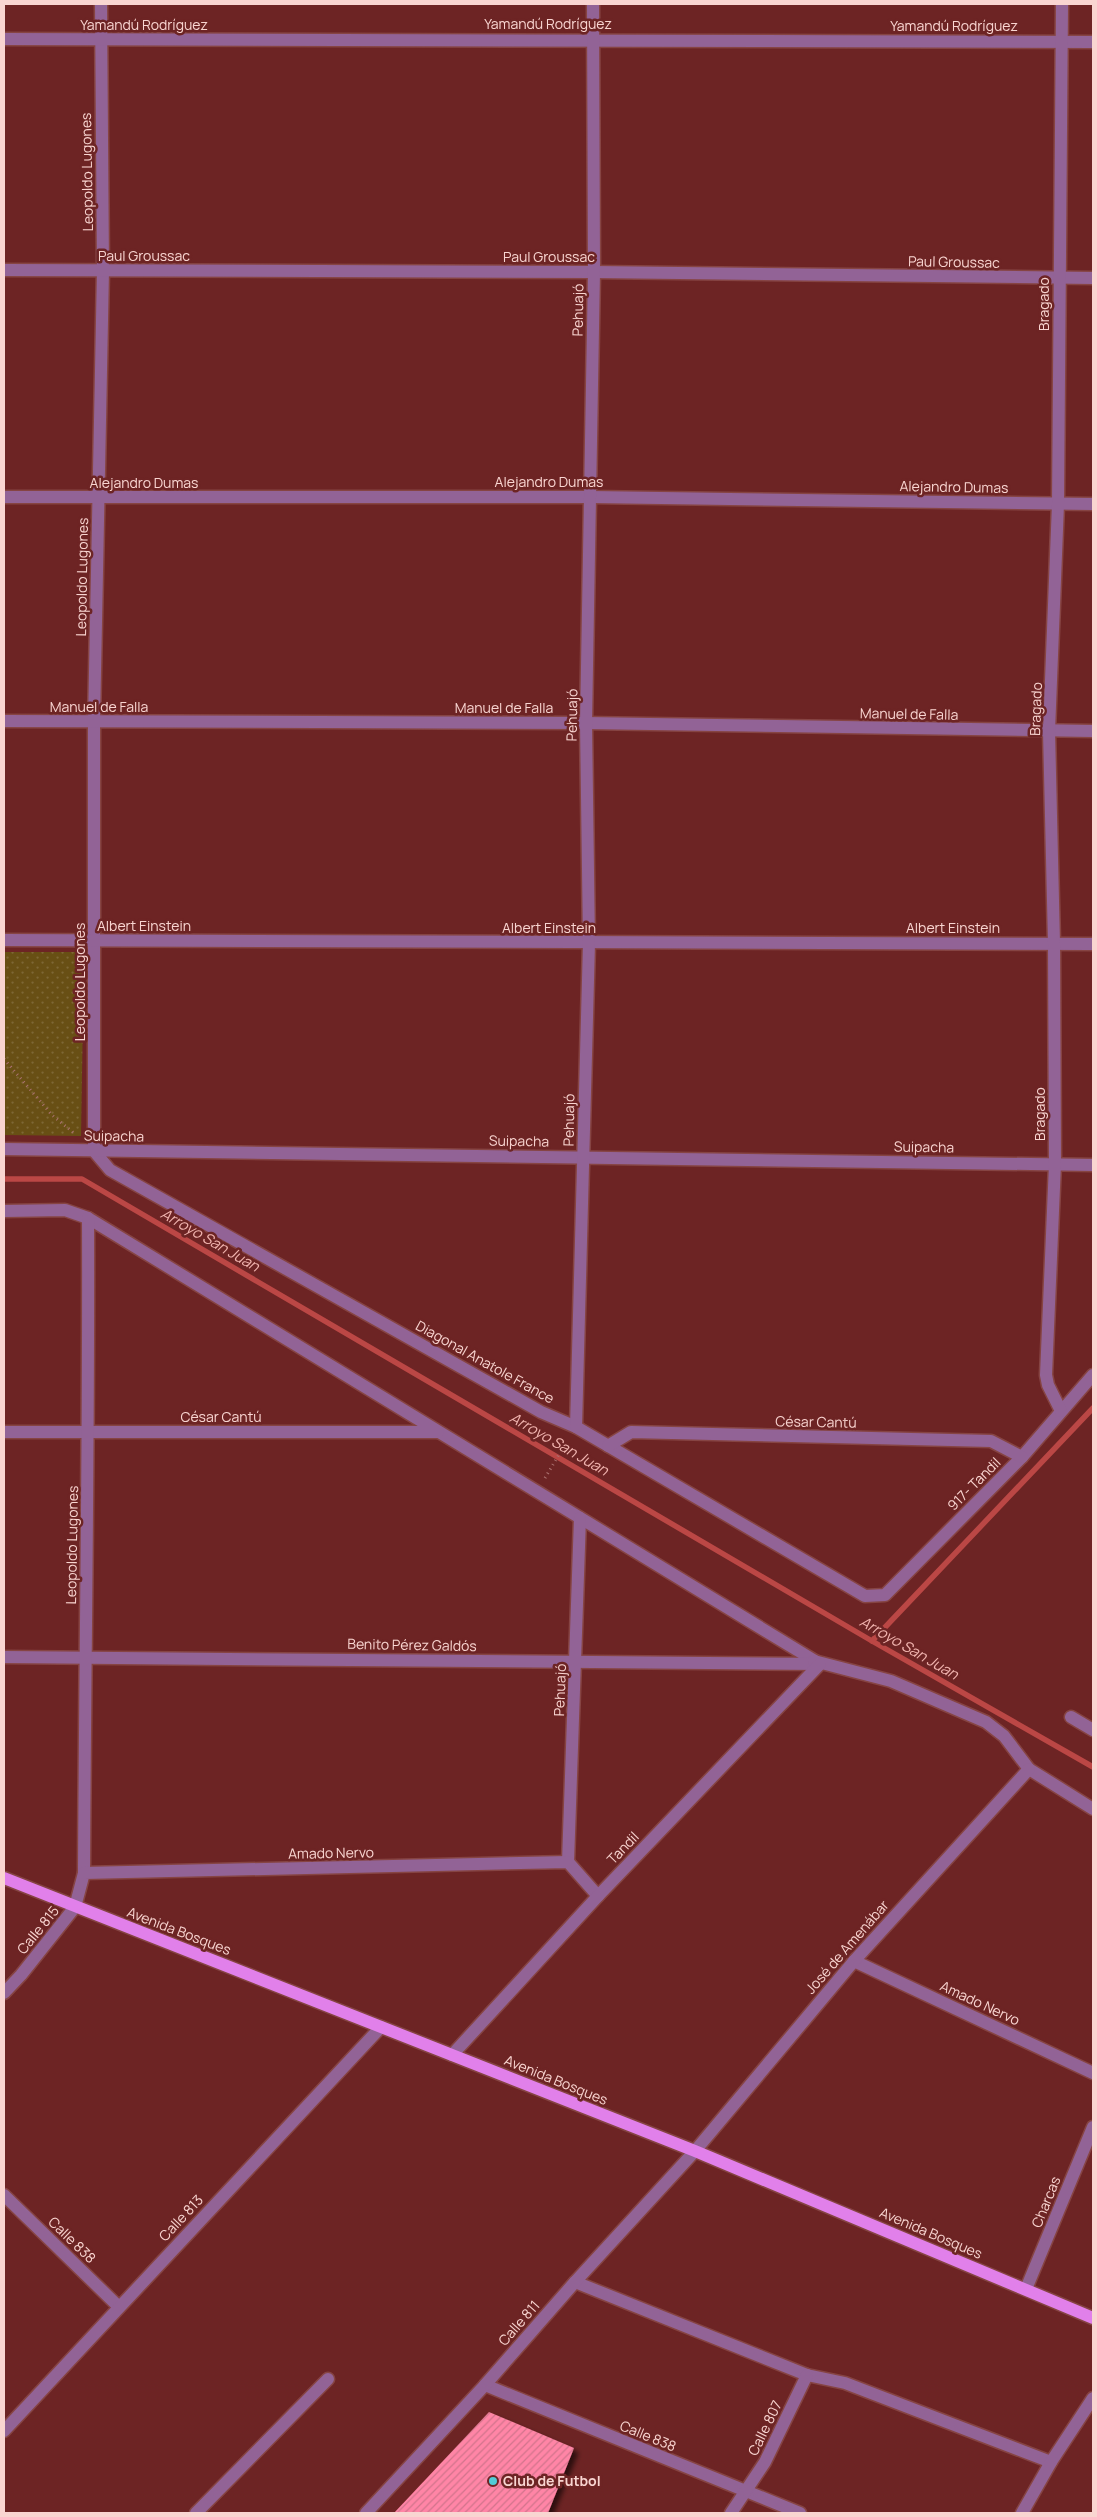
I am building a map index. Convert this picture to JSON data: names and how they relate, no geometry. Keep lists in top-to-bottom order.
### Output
{
  "streets": {
    "main road": ["Avenida Bosques"],
    "street": [
      "Yamandú Rodríguez",
      "Leopoldo Lugones",
      "Paul Groussac",
      "Bragado",
      "Pehuajó",
      "Alejandro Dumas",
      "Manuel de Falla",
      "Albert Einstein",
      "Suipacha",
      "Diagonal Anatole France",
      "César Cantú",
      "917- Tandil",
      "Benito Pérez Galdós",
      "Tandil",
      "Amado Nervo",
      "Calle 815",
      "José de Amenábar",
      "Charcas",
      "Calle 813",
      "Calle 838",
      "Calle 811",
      "Calle 807"
    ]
  },
  "crossings": [
    ["Yamandú Rodríguez", "Leopoldo Lugones"],
    ["Yamandú Rodríguez", "Bragado"],
    ["Yamandú Rodríguez", "Pehuajó"],
    ["Leopoldo Lugones", "Paul Groussac"],
    ["Leopoldo Lugones", "Alejandro Dumas"],
    ["Leopoldo Lugones", "Manuel de Falla"],
    ["Leopoldo Lugones", "Albert Einstein"],
    ["Leopoldo Lugones", "Suipacha"],
    ["Leopoldo Lugones", "Diagonal Anatole France"],
    ["Leopoldo Lugones", "César Cantú"],
    ["Leopoldo Lugones", "Benito Pérez Galdós"],
    ["Leopoldo Lugones", "Amado Nervo"],
    ["Paul Groussac", "Bragado"],
    ["Paul Groussac", "Pehuajó"],
    ["Bragado", "Alejandro Dumas"],
    ["Bragado", "Manuel de Falla"],
    ["Bragado", "Albert Einstein"],
    ["Bragado", "Suipacha"],
    ["Bragado", "917- Tandil"],
    ["Pehuajó", "Alejandro Dumas"],
    ["Pehuajó", "Manuel de Falla"],
    ["Pehuajó", "Albert Einstein"],
    ["Pehuajó", "Suipacha"],
    ["Pehuajó", "Diagonal Anatole France"],
    ["Pehuajó", "Benito Pérez Galdós"],
    ["Pehuajó", "Amado Nervo"],
    ["Suipacha", "Diagonal Anatole France"],
    ["Diagonal Anatole France", "César Cantú"],
    ["Diagonal Anatole France", "917- Tandil"],
    ["César Cantú", "917- Tandil"],
    ["Benito Pérez Galdós", "Tandil"],
    ["Benito Pérez Galdós", "José de Amenábar"],
    ["Tandil", "Avenida Bosques"],
    ["Amado Nervo", "José de Amenábar"],
    ["Calle 815", "Avenida Bosques"],
    ["Avenida Bosques", "José de Amenábar"],
    ["Avenida Bosques", "Charcas"],
    ["Avenida Bosques", "Calle 813"],
    ["Avenida Bosques", "Calle 811"],
    ["José de Amenábar", "Calle 811"],
    ["Calle 813", "Calle 838"],
    ["Calle 838", "Calle 811"],
    ["Calle 838", "Calle 807"]
  ],
  "water": ["Arroyo San Juan"],
  "places": ["Club de Futbol"]
}
